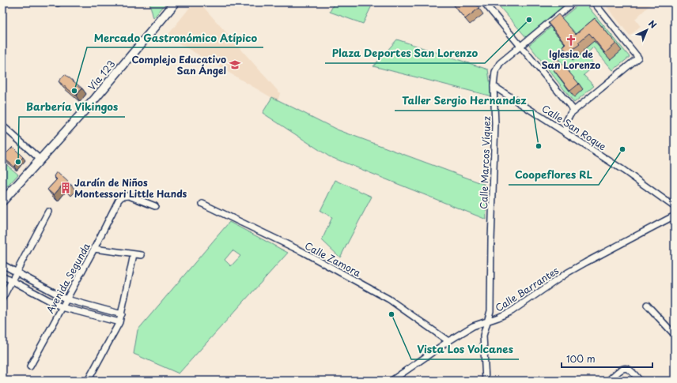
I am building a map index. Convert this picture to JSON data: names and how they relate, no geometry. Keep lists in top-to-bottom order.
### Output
{
  "streets": {
    "main road": ["Vía 123"],
    "street": [
      "Calle San Roque",
      "Calle Marcos Víquez",
      "Calle Zamora",
      "Avenida Segunda",
      "Calle Barrantes"
    ]
  },
  "crossings": [
    ["Calle San Roque", "Calle Marcos Víquez"],
    ["Calle Marcos Víquez", "Calle Barrantes"],
    ["Calle Zamora", "Calle Barrantes"]
  ],
  "places": {
    "other": [
      "Plaza Deportes San Lorenzo",
      "Mercado Gastronómico Atípico",
      "Taller Sergio Hernandez",
      "Coopeflores RL",
      "Barbería Vikingos",
      "Vista Los Volcanes"
    ],
    "church": ["Iglesia de San Lorenzo"],
    "school or university": ["Complejo Educativo San Ángel"],
    "building": ["Jardín de Niños Montessori Little Hands"]
  },
  "scale_bar": "100 m",
  "north": "top right"
}
